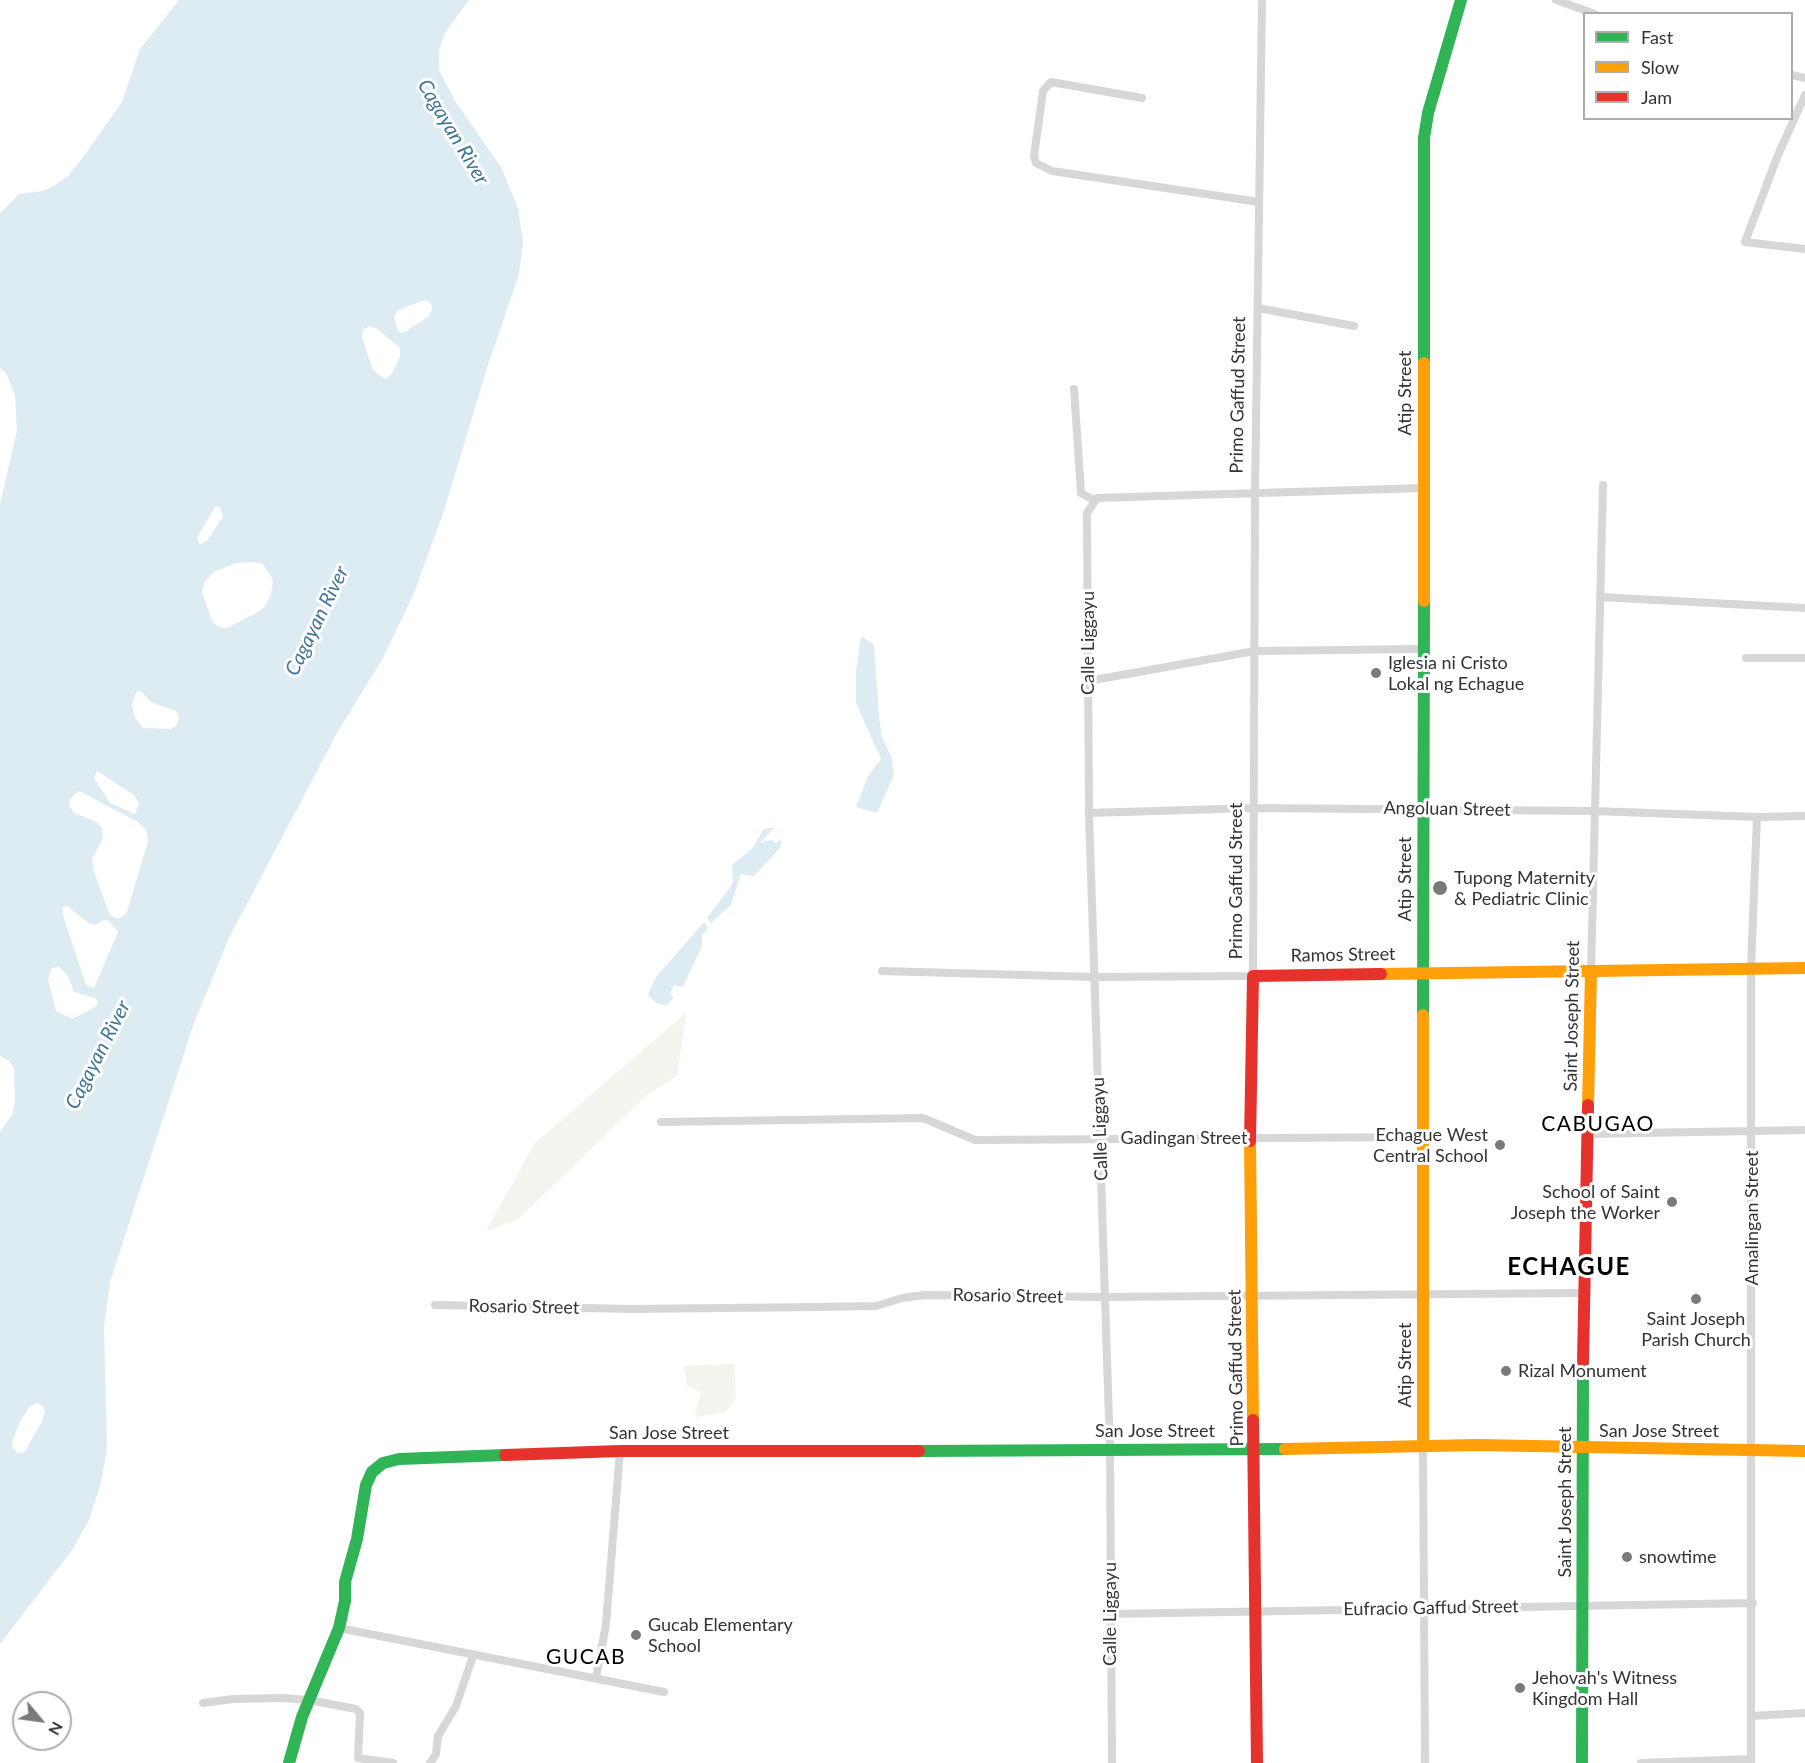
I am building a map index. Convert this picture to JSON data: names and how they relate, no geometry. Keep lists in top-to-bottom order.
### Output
{
  "streets": {
    "main road": [
      "Atip Street",
      "Primo Gaffud Street",
      "Ramos Street",
      "Saint Joseph Street",
      "San Jose Street"
    ],
    "street": [
      "Calle Liggayu",
      "Angoluan Street",
      "Gadingan Street",
      "Amalingan Street",
      "Rosario Street",
      "Eufracio Gaffud Street"
    ]
  },
  "crossings": [
    ["Atip Street", "Angoluan Street"],
    ["Atip Street", "Ramos Street"],
    ["Atip Street", "Gadingan Street"],
    ["Atip Street", "Rosario Street"],
    ["Atip Street", "San Jose Street"],
    ["Atip Street", "Eufracio Gaffud Street"],
    ["Primo Gaffud Street", "Angoluan Street"],
    ["Primo Gaffud Street", "Ramos Street"],
    ["Primo Gaffud Street", "Gadingan Street"],
    ["Primo Gaffud Street", "Rosario Street"],
    ["Primo Gaffud Street", "San Jose Street"],
    ["Primo Gaffud Street", "Eufracio Gaffud Street"],
    ["Calle Liggayu", "Angoluan Street"],
    ["Calle Liggayu", "Ramos Street"],
    ["Calle Liggayu", "Gadingan Street"],
    ["Calle Liggayu", "Rosario Street"],
    ["Calle Liggayu", "San Jose Street"],
    ["Calle Liggayu", "Eufracio Gaffud Street"],
    ["Angoluan Street", "Saint Joseph Street"],
    ["Angoluan Street", "Amalingan Street"],
    ["Ramos Street", "Saint Joseph Street"],
    ["Ramos Street", "Amalingan Street"],
    ["Saint Joseph Street", "Rosario Street"],
    ["Saint Joseph Street", "San Jose Street"],
    ["Saint Joseph Street", "Eufracio Gaffud Street"],
    ["Amalingan Street", "San Jose Street"],
    ["Amalingan Street", "Eufracio Gaffud Street"]
  ],
  "districts": ["CABUGAO", "ECHAGUE", "GUCAB"],
  "water": ["Cagayan River"],
  "places": [
    "Iglesia ni Cristo Lokal ng Echague",
    "Tupong Maternity & Pediatric Clinic",
    "Echague West Central School",
    "School of Saint Joseph the Worker",
    "Saint Joseph Parish Church",
    "Rizal Monument",
    "snowtime",
    "Gucab Elementary School",
    "Jehovah's Witness Kingdom Hall"
  ],
  "legend": ["Fast", "Slow", "Jam"],
  "north": "bottom right"
}
